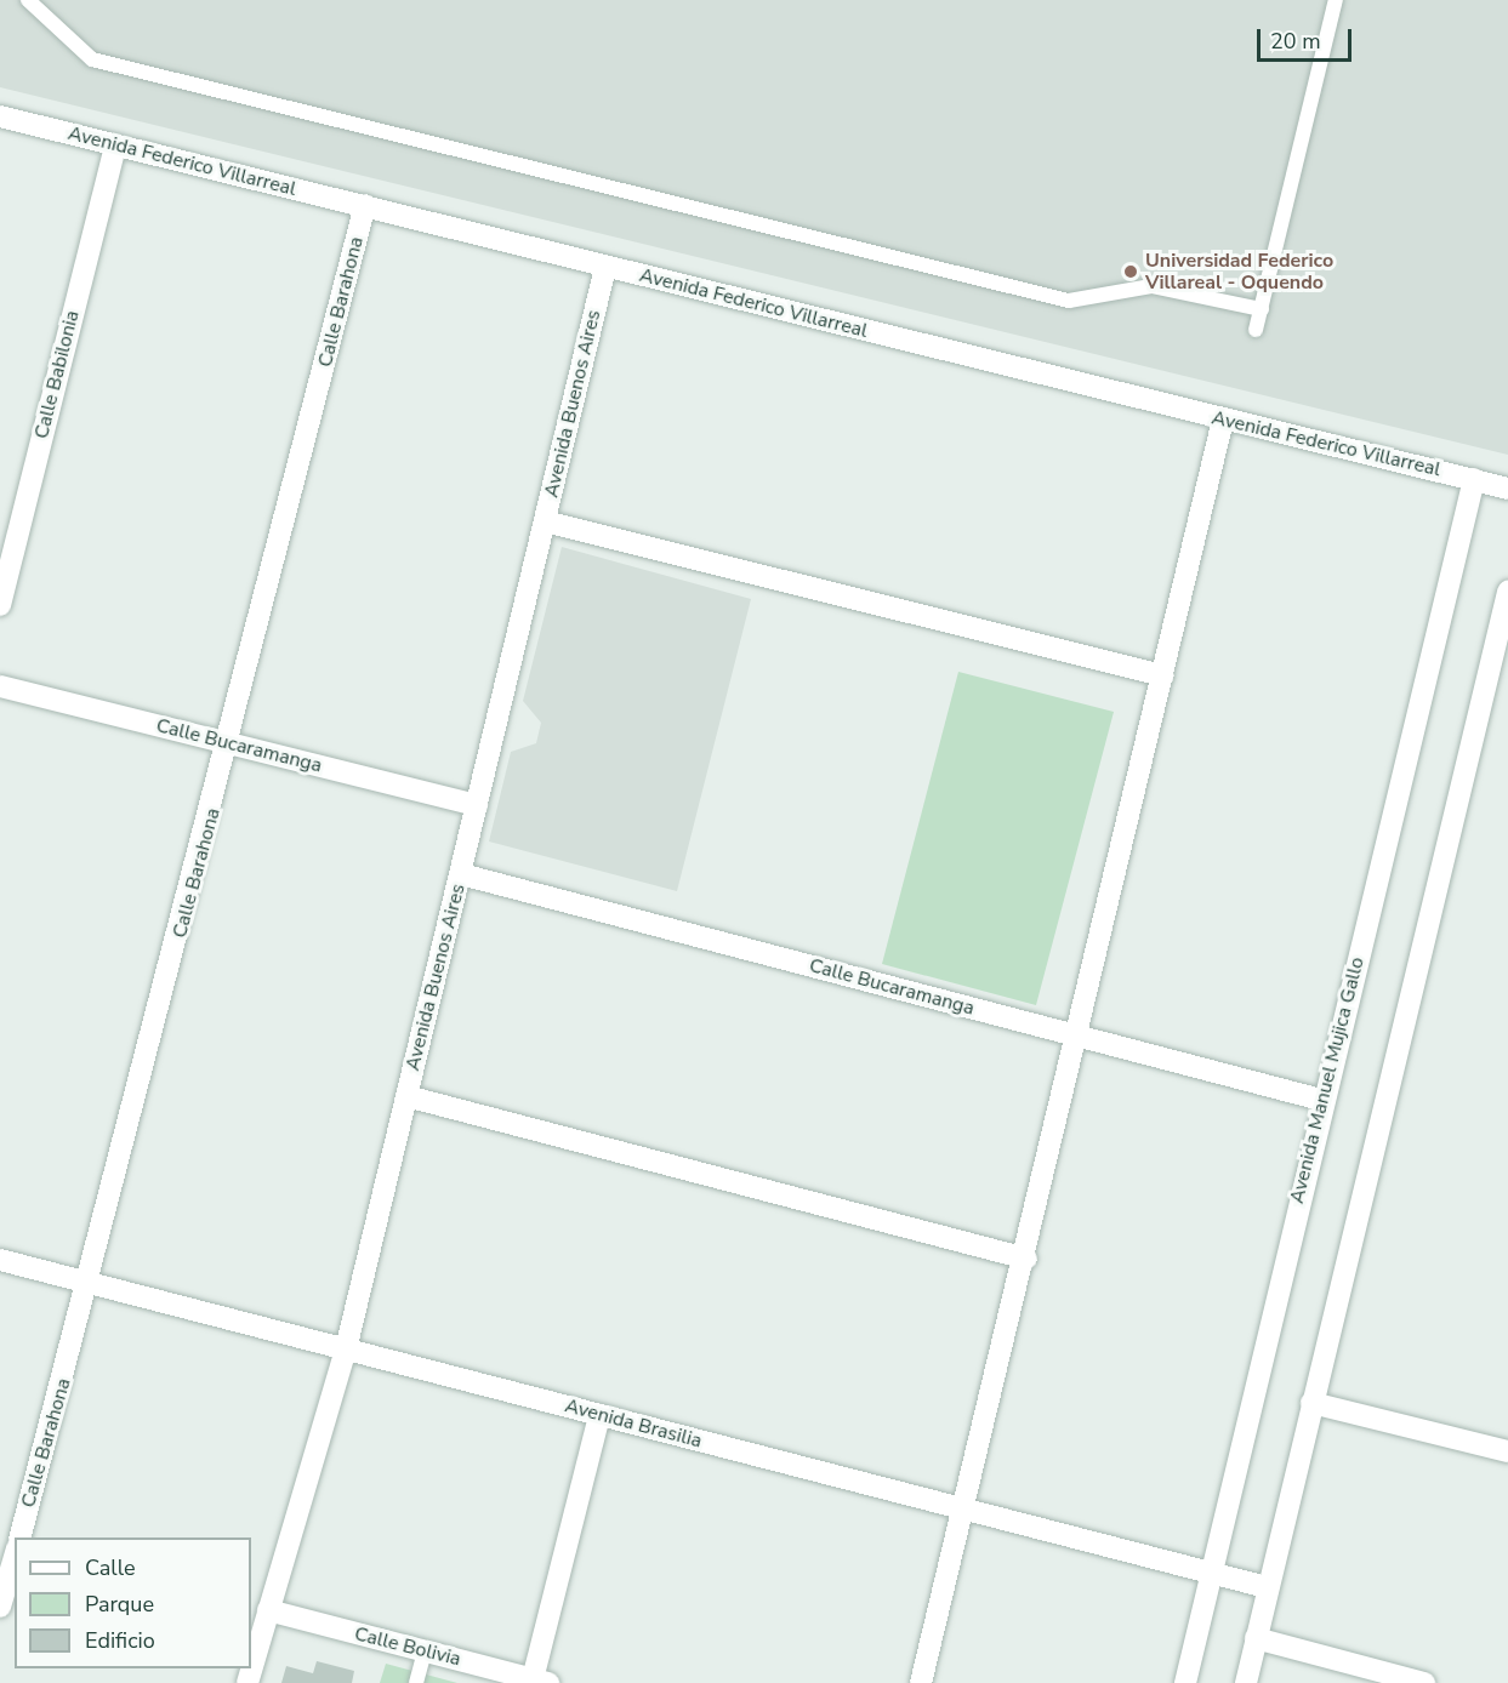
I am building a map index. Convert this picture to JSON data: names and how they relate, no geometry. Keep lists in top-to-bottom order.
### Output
{
  "streets": {
    "street": [
      "Avenida Federico Villarreal",
      "Calle Barahona",
      "Calle Babilonia",
      "Avenida Buenos Aires",
      "Calle Bucaramanga",
      "Avenida Manuel Mujica Gallo",
      "Avenida Brasilia",
      "Calle Bolivia"
    ]
  },
  "crossings": [
    ["Avenida Federico Villarreal", "Calle Barahona"],
    ["Avenida Federico Villarreal", "Calle Babilonia"],
    ["Avenida Federico Villarreal", "Avenida Buenos Aires"],
    ["Avenida Federico Villarreal", "Avenida Manuel Mujica Gallo"],
    ["Calle Barahona", "Calle Bucaramanga"],
    ["Calle Barahona", "Avenida Brasilia"],
    ["Avenida Buenos Aires", "Calle Bucaramanga"],
    ["Avenida Buenos Aires", "Avenida Brasilia"],
    ["Avenida Buenos Aires", "Calle Bolivia"],
    ["Calle Bucaramanga", "Avenida Manuel Mujica Gallo"],
    ["Avenida Manuel Mujica Gallo", "Avenida Brasilia"]
  ],
  "places": ["Universidad Federico Villareal - Oquendo"],
  "legend": ["Calle", "Parque", "Edificio"],
  "scale_bar": "20 m"
}
